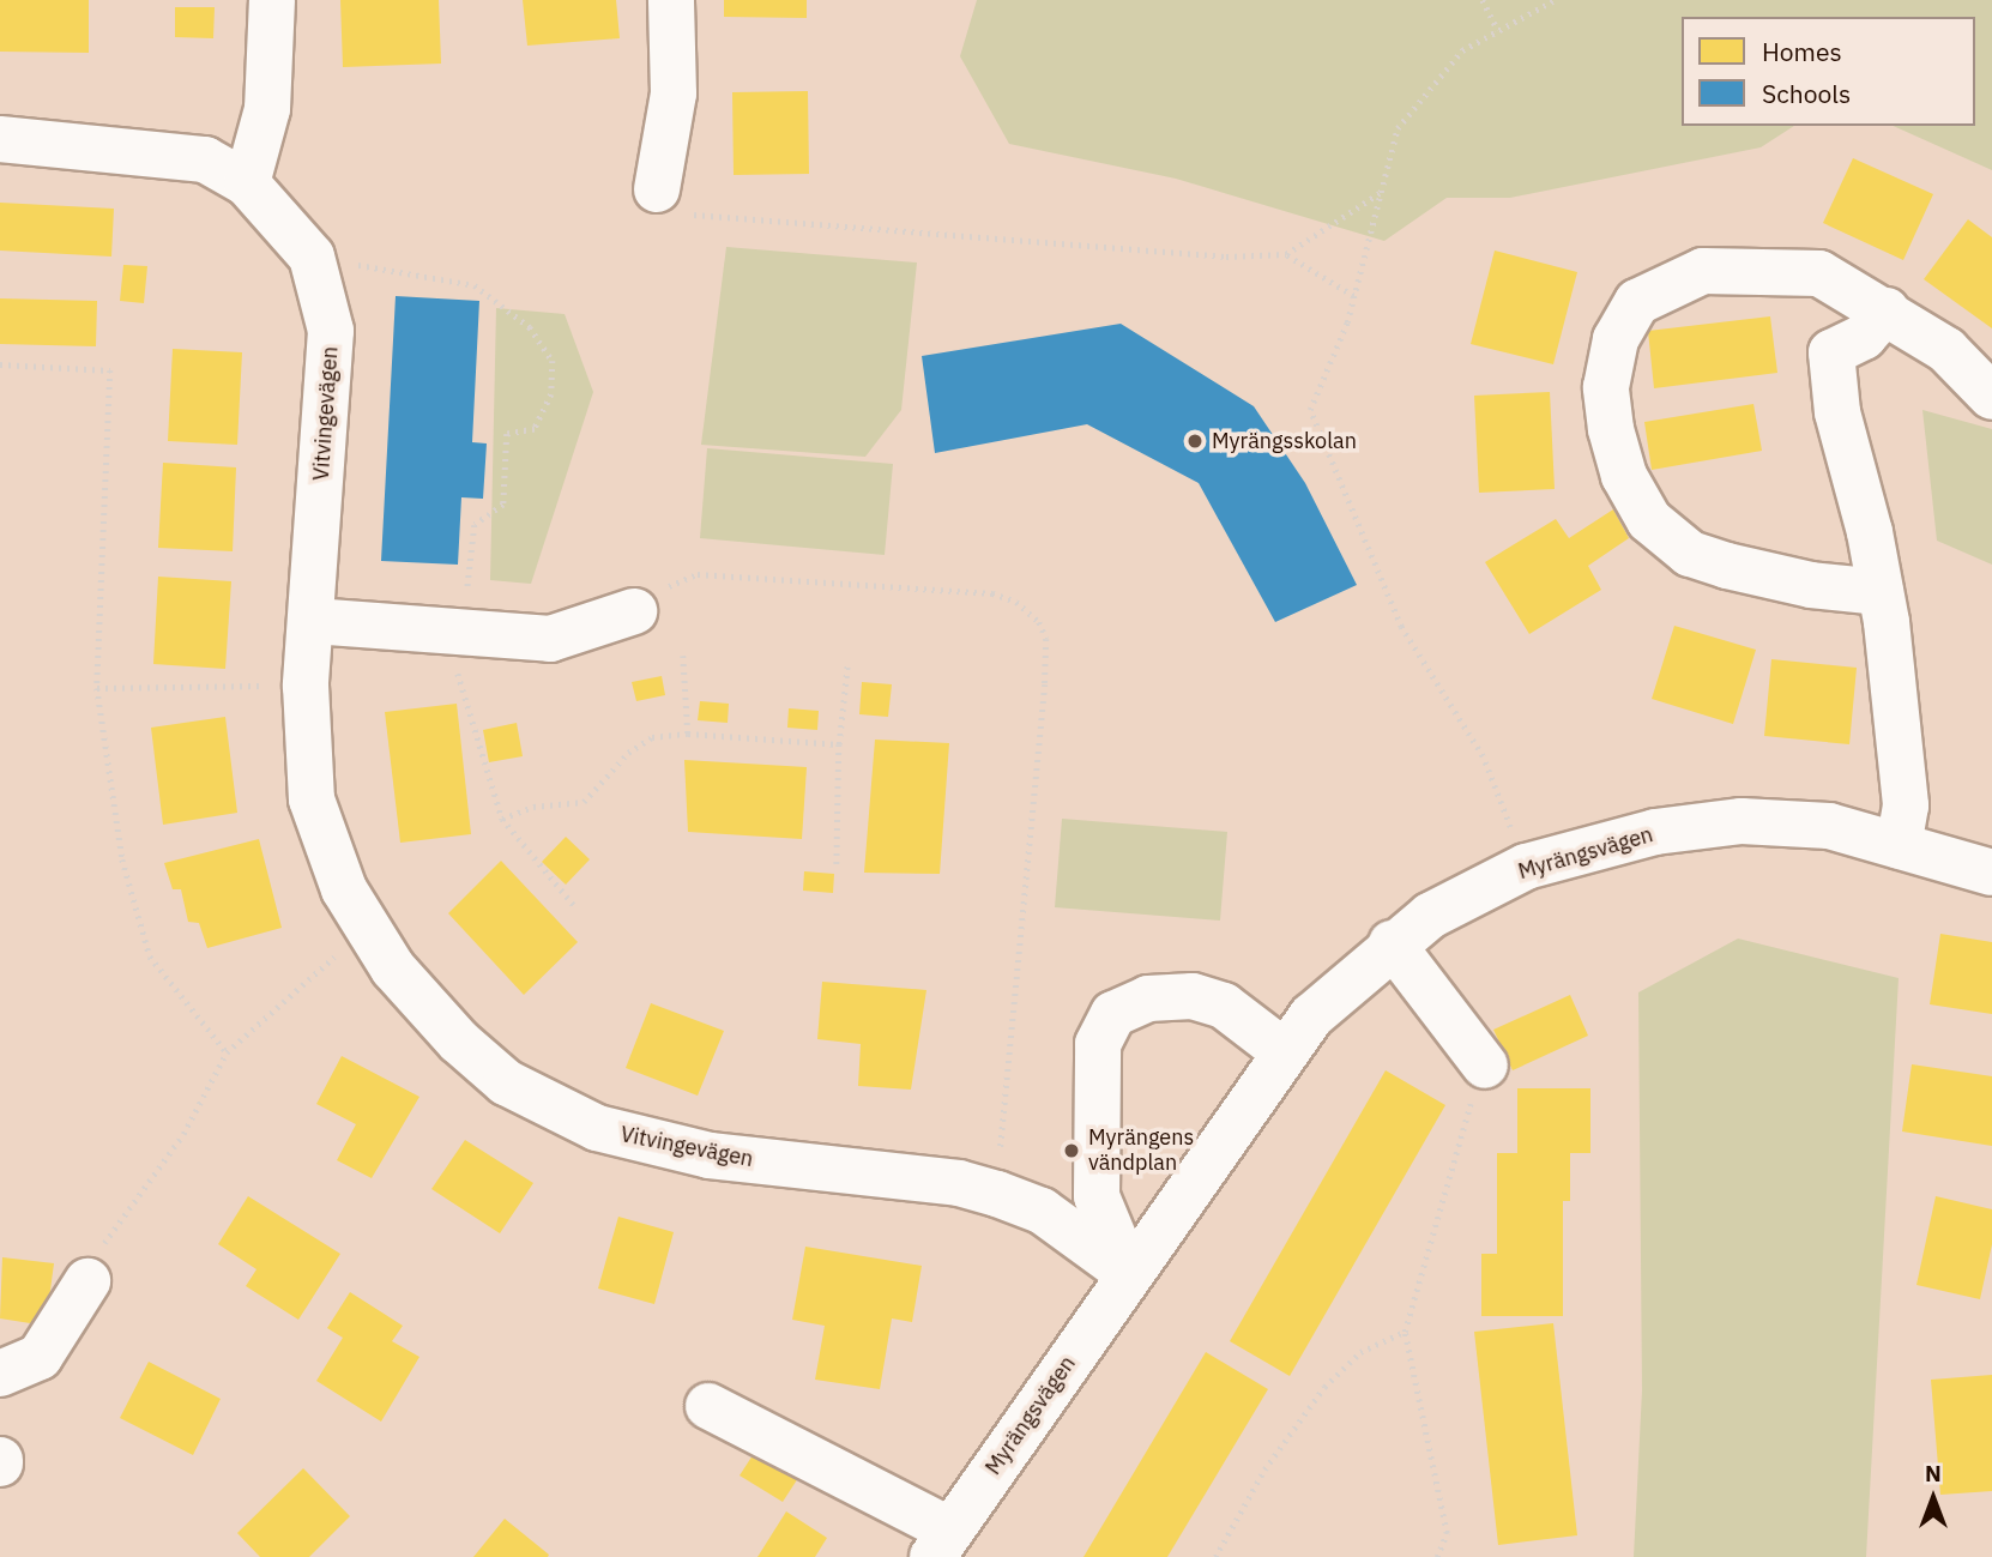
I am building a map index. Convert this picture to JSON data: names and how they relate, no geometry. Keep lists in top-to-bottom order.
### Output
{
  "streets": {
    "street": ["Vitvingevägen", "Myrängsvägen"]
  },
  "crossings": [
    ["Vitvingevägen", "Myrängsvägen"]
  ],
  "places": ["Myrängsskolan", "Myrängens vändplan"],
  "legend": ["Homes", "Schools"],
  "north": "top"
}
